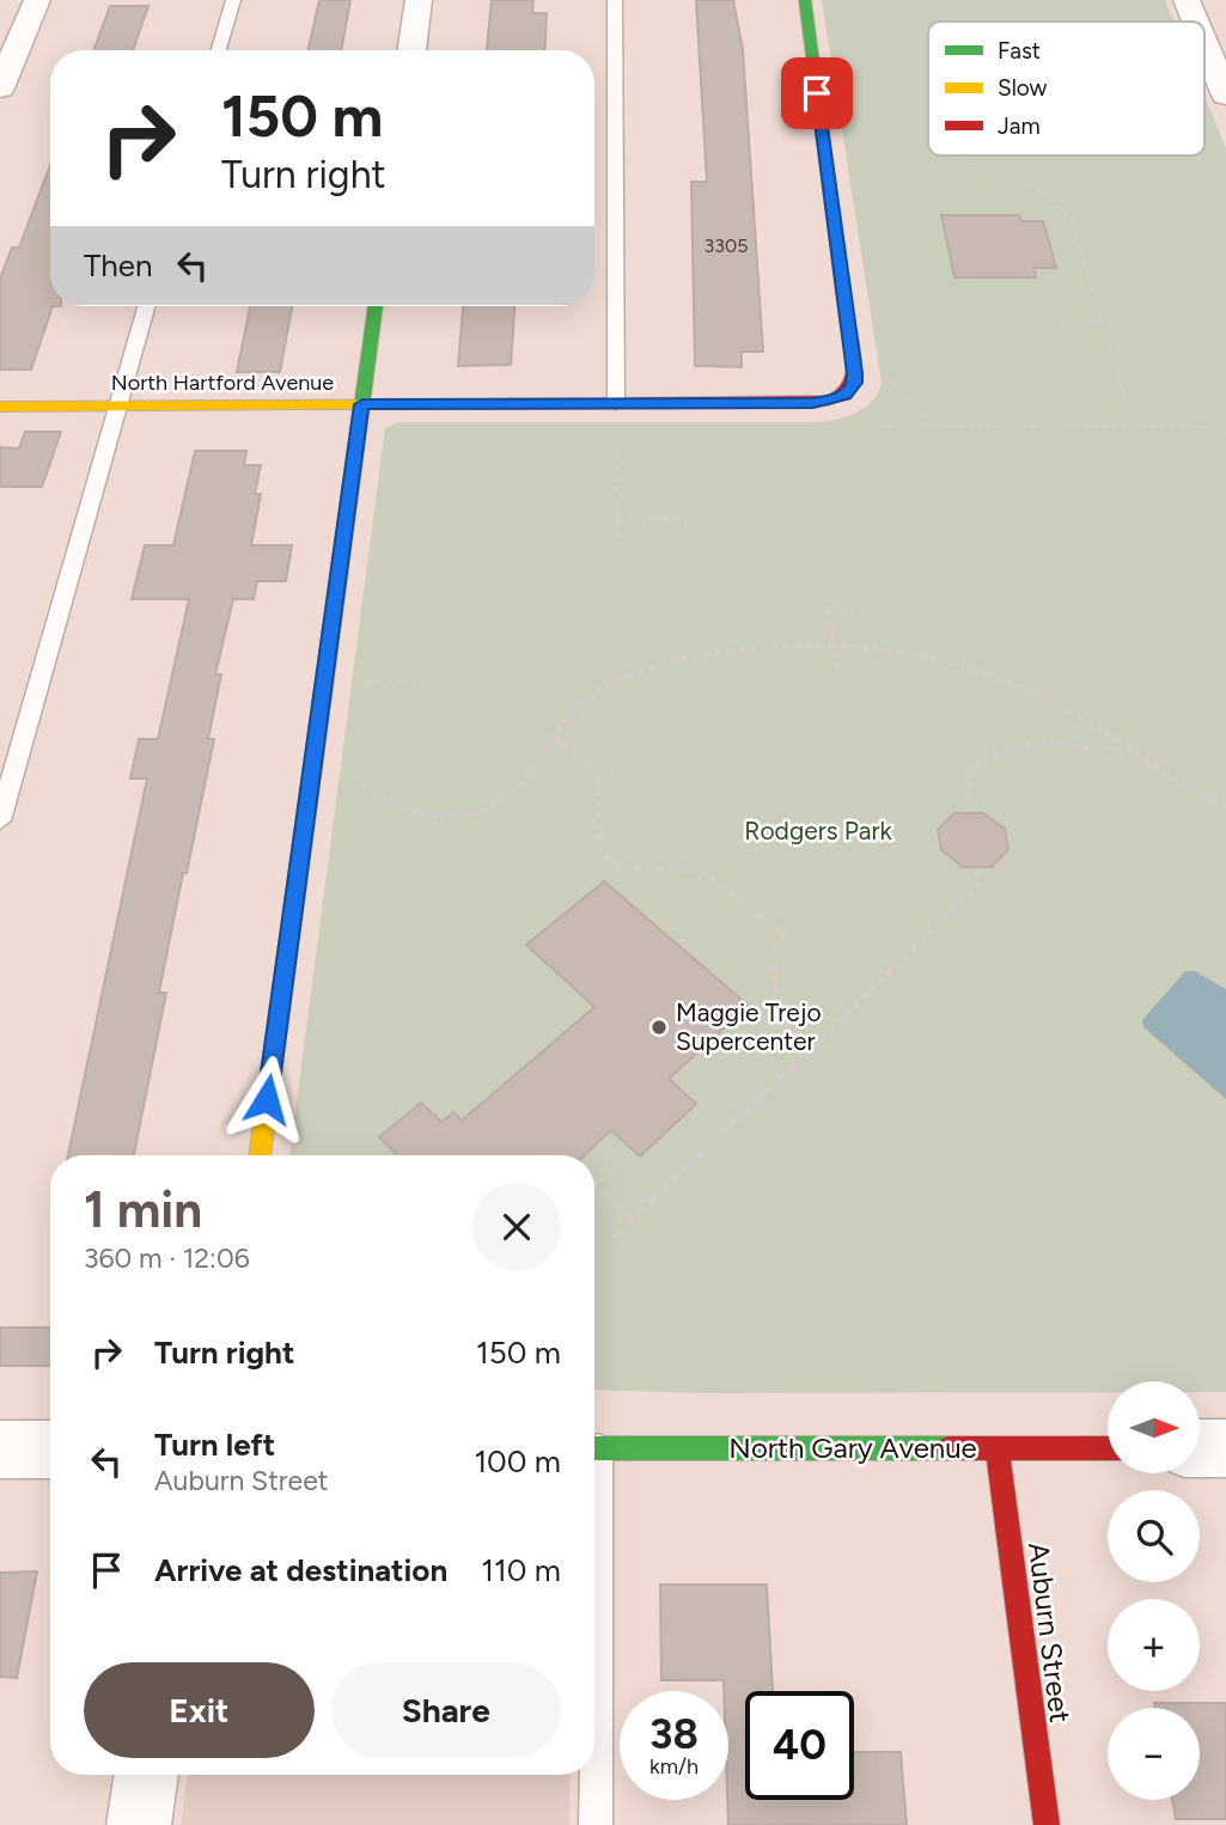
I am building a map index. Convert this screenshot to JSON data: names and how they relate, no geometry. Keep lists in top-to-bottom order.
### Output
{
  "streets": {
    "street": ["North Hartford Avenue", "North Gary Avenue", "Auburn Street"]
  },
  "crossings": [
    ["North Gary Avenue", "Auburn Street"]
  ],
  "parks": ["Rodgers Park"],
  "places": ["Maggie Trejo Supercenter"],
  "house_numbers": ["3305"],
  "legend": ["Fast", "Slow", "Jam"],
  "north": "right",
  "page": {
    "turn": ["150 m", "Turn right"],
    "then": "Then",
    "heading": ["1 min", "360 m · 12:06"],
    "list": [
      {
        "name": "Turn right",
        "value": "150 m"
      },
      {
        "name": "Turn left",
        "note": "Auburn Street",
        "value": "100 m"
      },
      {
        "name": "Arrive at destination",
        "value": "110 m"
      }
    ],
    "map_buttons": ["+", "−"],
    "buttons": ["Exit", "Share"],
    "speed": "38 km/h",
    "limit": "40"
  }
}
